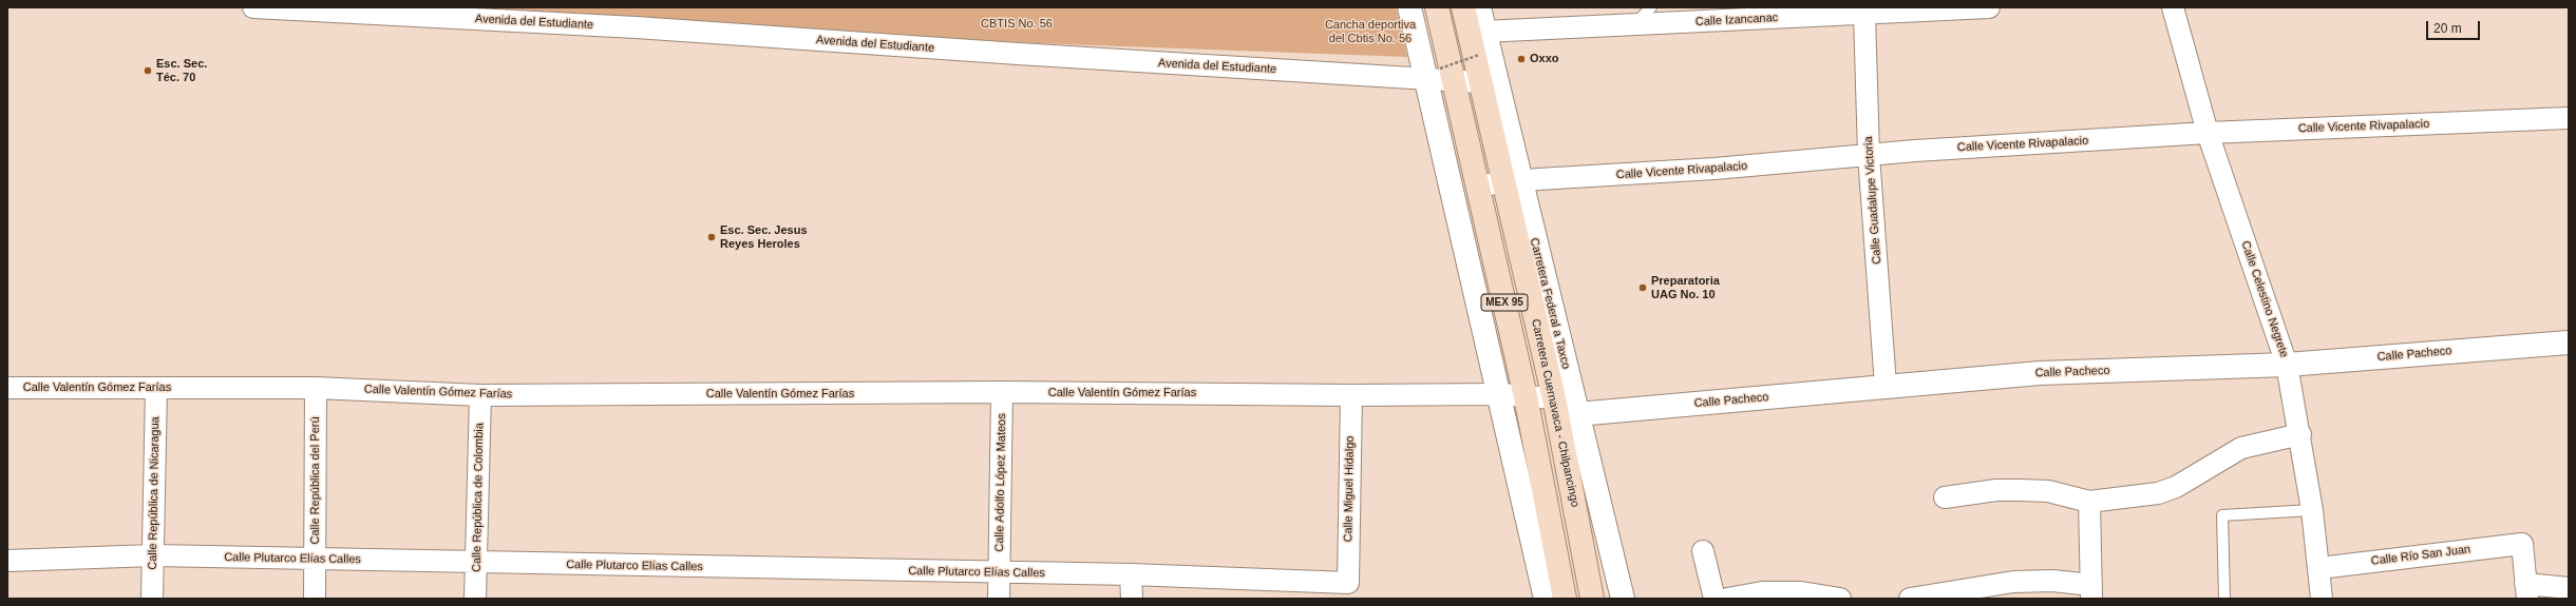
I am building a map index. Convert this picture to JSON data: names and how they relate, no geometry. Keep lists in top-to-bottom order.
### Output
{
  "streets": {
    "main road": ["MEX 95", "Carretera Cuernavaca - Chilpancingo"],
    "street": [
      "Calle Izancanac",
      "Avenida del Estudiante",
      "Calle Vicente Rivapalacio",
      "Calle Guadalupe Victoria",
      "Calle Celestino Negrete",
      "Carretera Federal a Taxco",
      "Calle Pacheco",
      "Calle Valentín Gómez Farías",
      "Calle República del Perú",
      "Calle Adolfo López Mateos",
      "Calle Miguel Hidalgo",
      "Calle República de Nicaragua",
      "Calle República de Colombia",
      "Calle Río San Juan",
      "Calle Plutarco Elías Calles"
    ]
  },
  "crossings": [
    ["Calle Izancanac", "Calle Guadalupe Victoria"],
    ["Avenida del Estudiante", "MEX 95"],
    ["Avenida del Estudiante", "Carretera Cuernavaca - Chilpancingo"],
    ["Calle Vicente Rivapalacio", "Calle Guadalupe Victoria"],
    ["Calle Vicente Rivapalacio", "Calle Celestino Negrete"],
    ["Calle Vicente Rivapalacio", "MEX 95"],
    ["Calle Vicente Rivapalacio", "Carretera Cuernavaca - Chilpancingo"],
    ["Calle Guadalupe Victoria", "Calle Pacheco"],
    ["Calle Celestino Negrete", "Calle Pacheco"],
    ["Calle Celestino Negrete", "Calle Río San Juan"],
    ["MEX 95", "Calle Valentín Gómez Farías"],
    ["Carretera Federal a Taxco", "Calle Pacheco"],
    ["Carretera Federal a Taxco", "Carretera Cuernavaca - Chilpancingo"],
    ["Calle Valentín Gómez Farías", "Carretera Cuernavaca - Chilpancingo"],
    ["Calle Valentín Gómez Farías", "Calle República del Perú"],
    ["Calle Valentín Gómez Farías", "Calle Adolfo López Mateos"],
    ["Calle Valentín Gómez Farías", "Calle Miguel Hidalgo"],
    ["Calle Valentín Gómez Farías", "Calle República de Nicaragua"],
    ["Calle Valentín Gómez Farías", "Calle República de Colombia"],
    ["Calle República del Perú", "Calle Plutarco Elías Calles"],
    ["Calle Adolfo López Mateos", "Calle Plutarco Elías Calles"],
    ["Calle Miguel Hidalgo", "Calle Plutarco Elías Calles"],
    ["Calle República de Nicaragua", "Calle Plutarco Elías Calles"],
    ["Calle República de Colombia", "Calle Plutarco Elías Calles"]
  ],
  "parks": ["CBTIS No. 56", "Cancha deportiva del Cbtis No. 56"],
  "places": [
    "Oxxo",
    "Esc. Sec. Téc. 70",
    "Esc. Sec. Jesus Reyes Heroles",
    "Preparatoria UAG No. 10"
  ],
  "scale_bar": "20 m"
}
